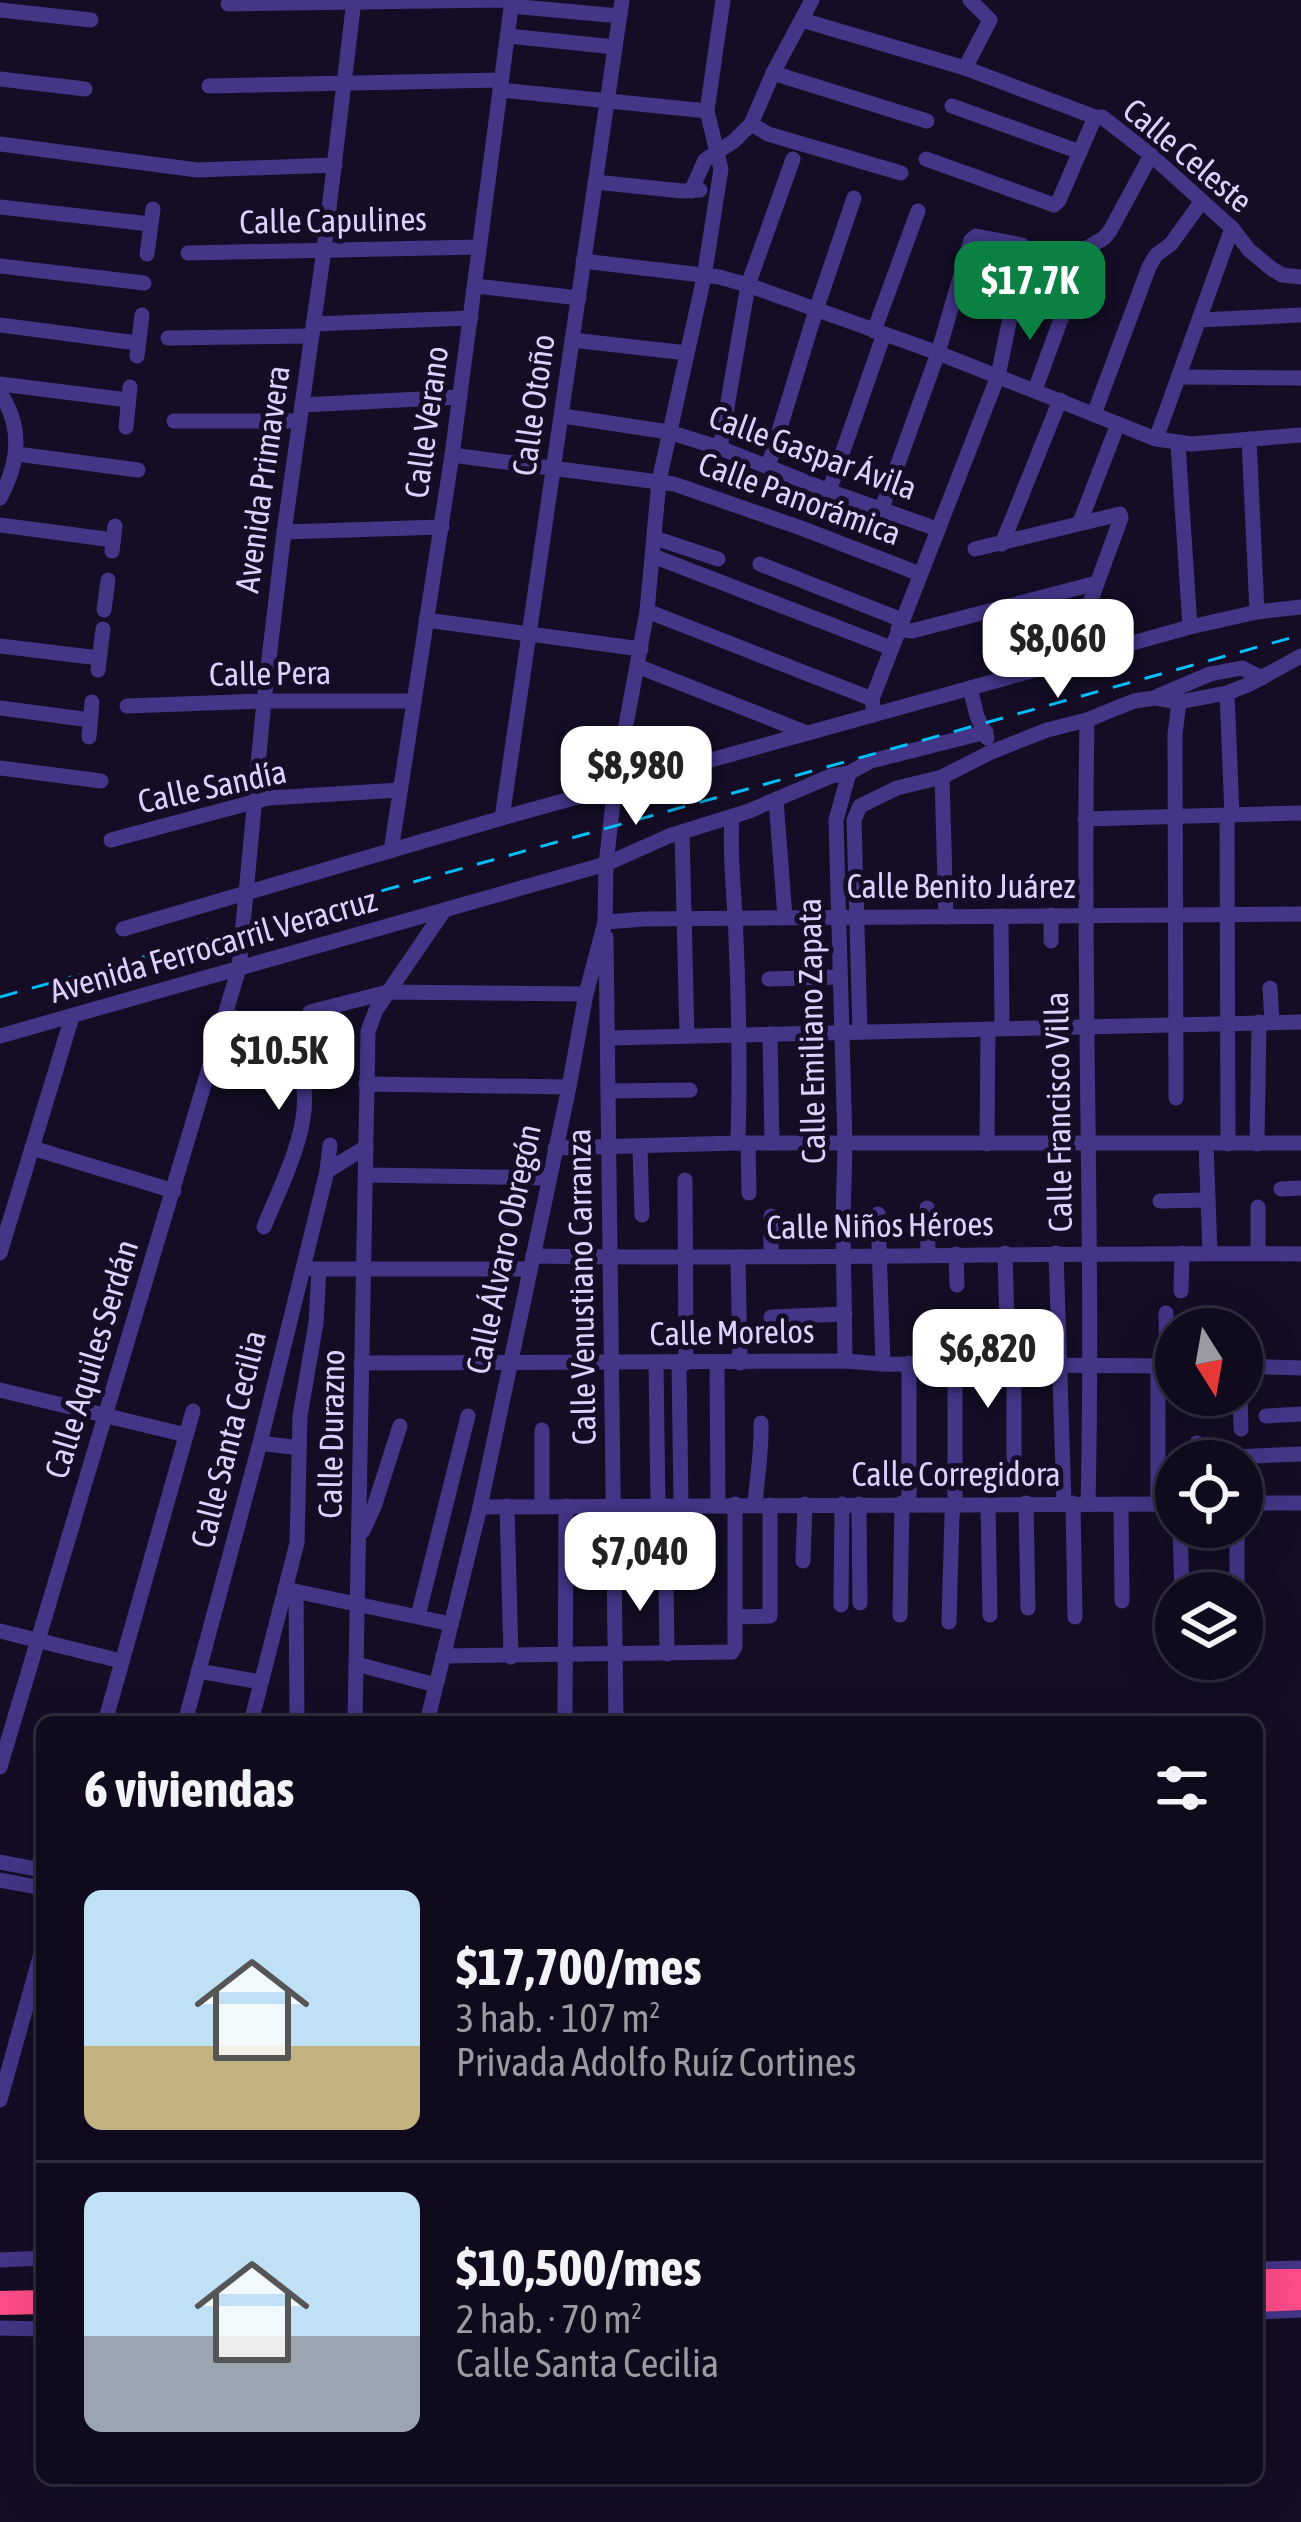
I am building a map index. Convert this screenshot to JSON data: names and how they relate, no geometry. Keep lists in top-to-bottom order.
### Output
{
  "streets": {
    "street": [
      "Calle Celeste",
      "Calle Capulines",
      "Calle Otoño",
      "Calle Verano",
      "Calle Gaspar Ávila",
      "Avenida Primavera",
      "Calle Panorámica",
      "Calle Pera",
      "Calle Sandía",
      "Calle Benito Juárez",
      "Avenida Ferrocarril Veracruz",
      "Calle Emiliano Zapata",
      "Calle Francisco Villa",
      "Calle Niños Héroes",
      "Calle Álvaro Obregón",
      "Calle Venustiano Carranza",
      "Calle Morelos",
      "Calle Aquiles Serdán",
      "Calle Durazno",
      "Calle Santa Cecilia",
      "Calle Corregidora"
    ]
  },
  "crossings": [
    ["Calle Capulines", "Calle Verano"],
    ["Calle Capulines", "Avenida Primavera"],
    ["Calle Otoño", "Calle Gaspar Ávila"],
    ["Calle Otoño", "Calle Panorámica"],
    ["Calle Verano", "Calle Panorámica"],
    ["Calle Verano", "Calle Pera"],
    ["Calle Verano", "Calle Sandía"],
    ["Calle Gaspar Ávila", "Calle Panorámica"],
    ["Avenida Primavera", "Calle Pera"],
    ["Avenida Primavera", "Calle Sandía"],
    ["Avenida Primavera", "Avenida Ferrocarril Veracruz"],
    ["Avenida Primavera", "Calle Aquiles Serdán"],
    ["Calle Benito Juárez", "Calle Emiliano Zapata"],
    ["Calle Benito Juárez", "Calle Francisco Villa"],
    ["Calle Benito Juárez", "Calle Álvaro Obregón"],
    ["Calle Benito Juárez", "Calle Venustiano Carranza"],
    ["Avenida Ferrocarril Veracruz", "Calle Emiliano Zapata"],
    ["Avenida Ferrocarril Veracruz", "Calle Álvaro Obregón"],
    ["Avenida Ferrocarril Veracruz", "Calle Aquiles Serdán"],
    ["Avenida Ferrocarril Veracruz", "Calle Durazno"],
    ["Calle Emiliano Zapata", "Calle Niños Héroes"],
    ["Calle Emiliano Zapata", "Calle Morelos"],
    ["Calle Francisco Villa", "Calle Niños Héroes"],
    ["Calle Francisco Villa", "Calle Morelos"],
    ["Calle Francisco Villa", "Calle Corregidora"],
    ["Calle Niños Héroes", "Calle Álvaro Obregón"],
    ["Calle Niños Héroes", "Calle Venustiano Carranza"],
    ["Calle Niños Héroes", "Calle Durazno"],
    ["Calle Niños Héroes", "Calle Santa Cecilia"],
    ["Calle Álvaro Obregón", "Calle Venustiano Carranza"],
    ["Calle Álvaro Obregón", "Calle Morelos"],
    ["Calle Álvaro Obregón", "Calle Corregidora"],
    ["Calle Venustiano Carranza", "Calle Morelos"],
    ["Calle Venustiano Carranza", "Calle Corregidora"],
    ["Calle Morelos", "Calle Durazno"]
  ],
  "north": "bottom",
  "page": {
    "price": [
      "$17.7K",
      "$8,060",
      "$8,980",
      "$10.5K",
      "$6,820",
      "$7,040"
    ],
    "heading": "6 viviendas",
    "list": [
      {
        "name": "$17,700/mes",
        "note": "3 hab. · 107 m² · Privada Adolfo Ruíz Cortines"
      },
      {
        "name": "$10,500/mes",
        "note": "2 hab. · 70 m² · Calle Santa Cecilia"
      }
    ]
  }
}
